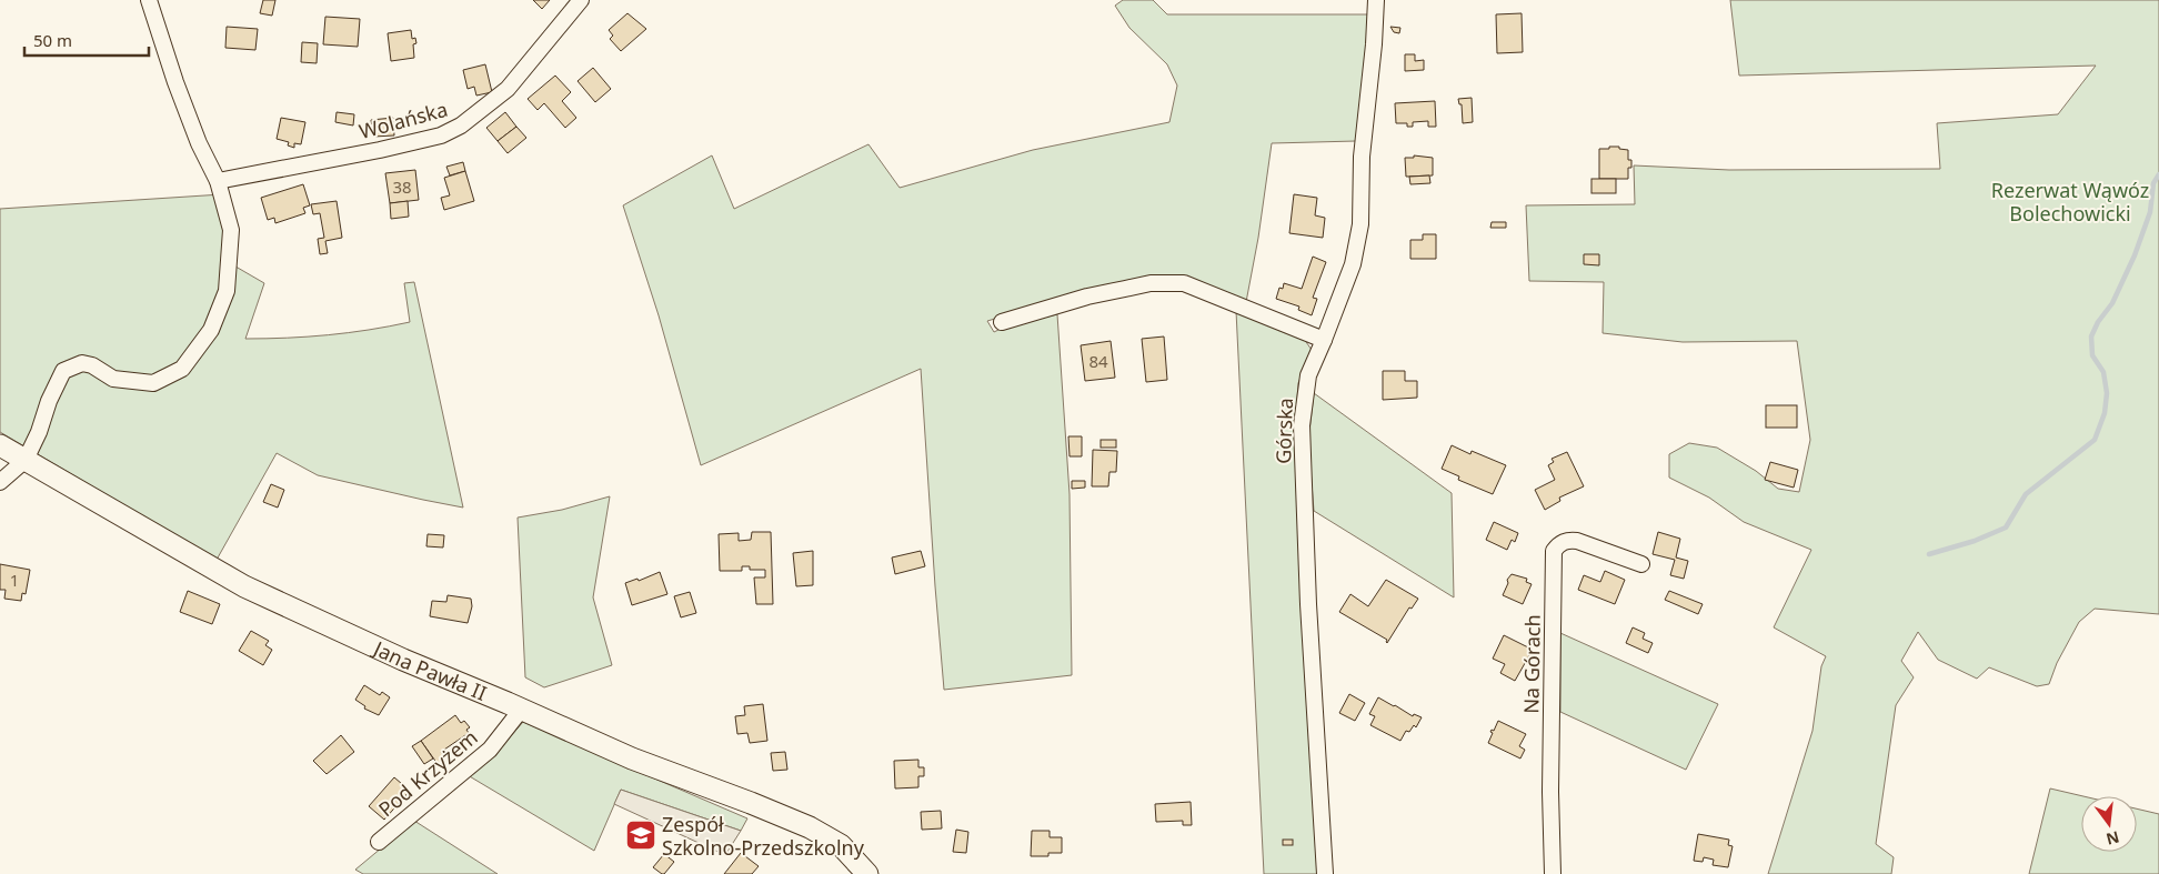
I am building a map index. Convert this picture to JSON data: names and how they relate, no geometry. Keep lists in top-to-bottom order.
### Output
{
  "streets": {
    "street": [
      "Wolańska",
      "Górska",
      "Na Górach",
      "Jana Pawła II",
      "Pod Krzyżem"
    ]
  },
  "crossings": [
    ["Jana Pawła II", "Pod Krzyżem"]
  ],
  "parks": ["Rezerwat Wąwóz Bolechowicki"],
  "places": {
    "school or university": ["Zespół Szkolno-Przedszkolny"]
  },
  "house_numbers": ["38", "84", "1"],
  "scale_bar": "50 m",
  "north": "bottom"
}
